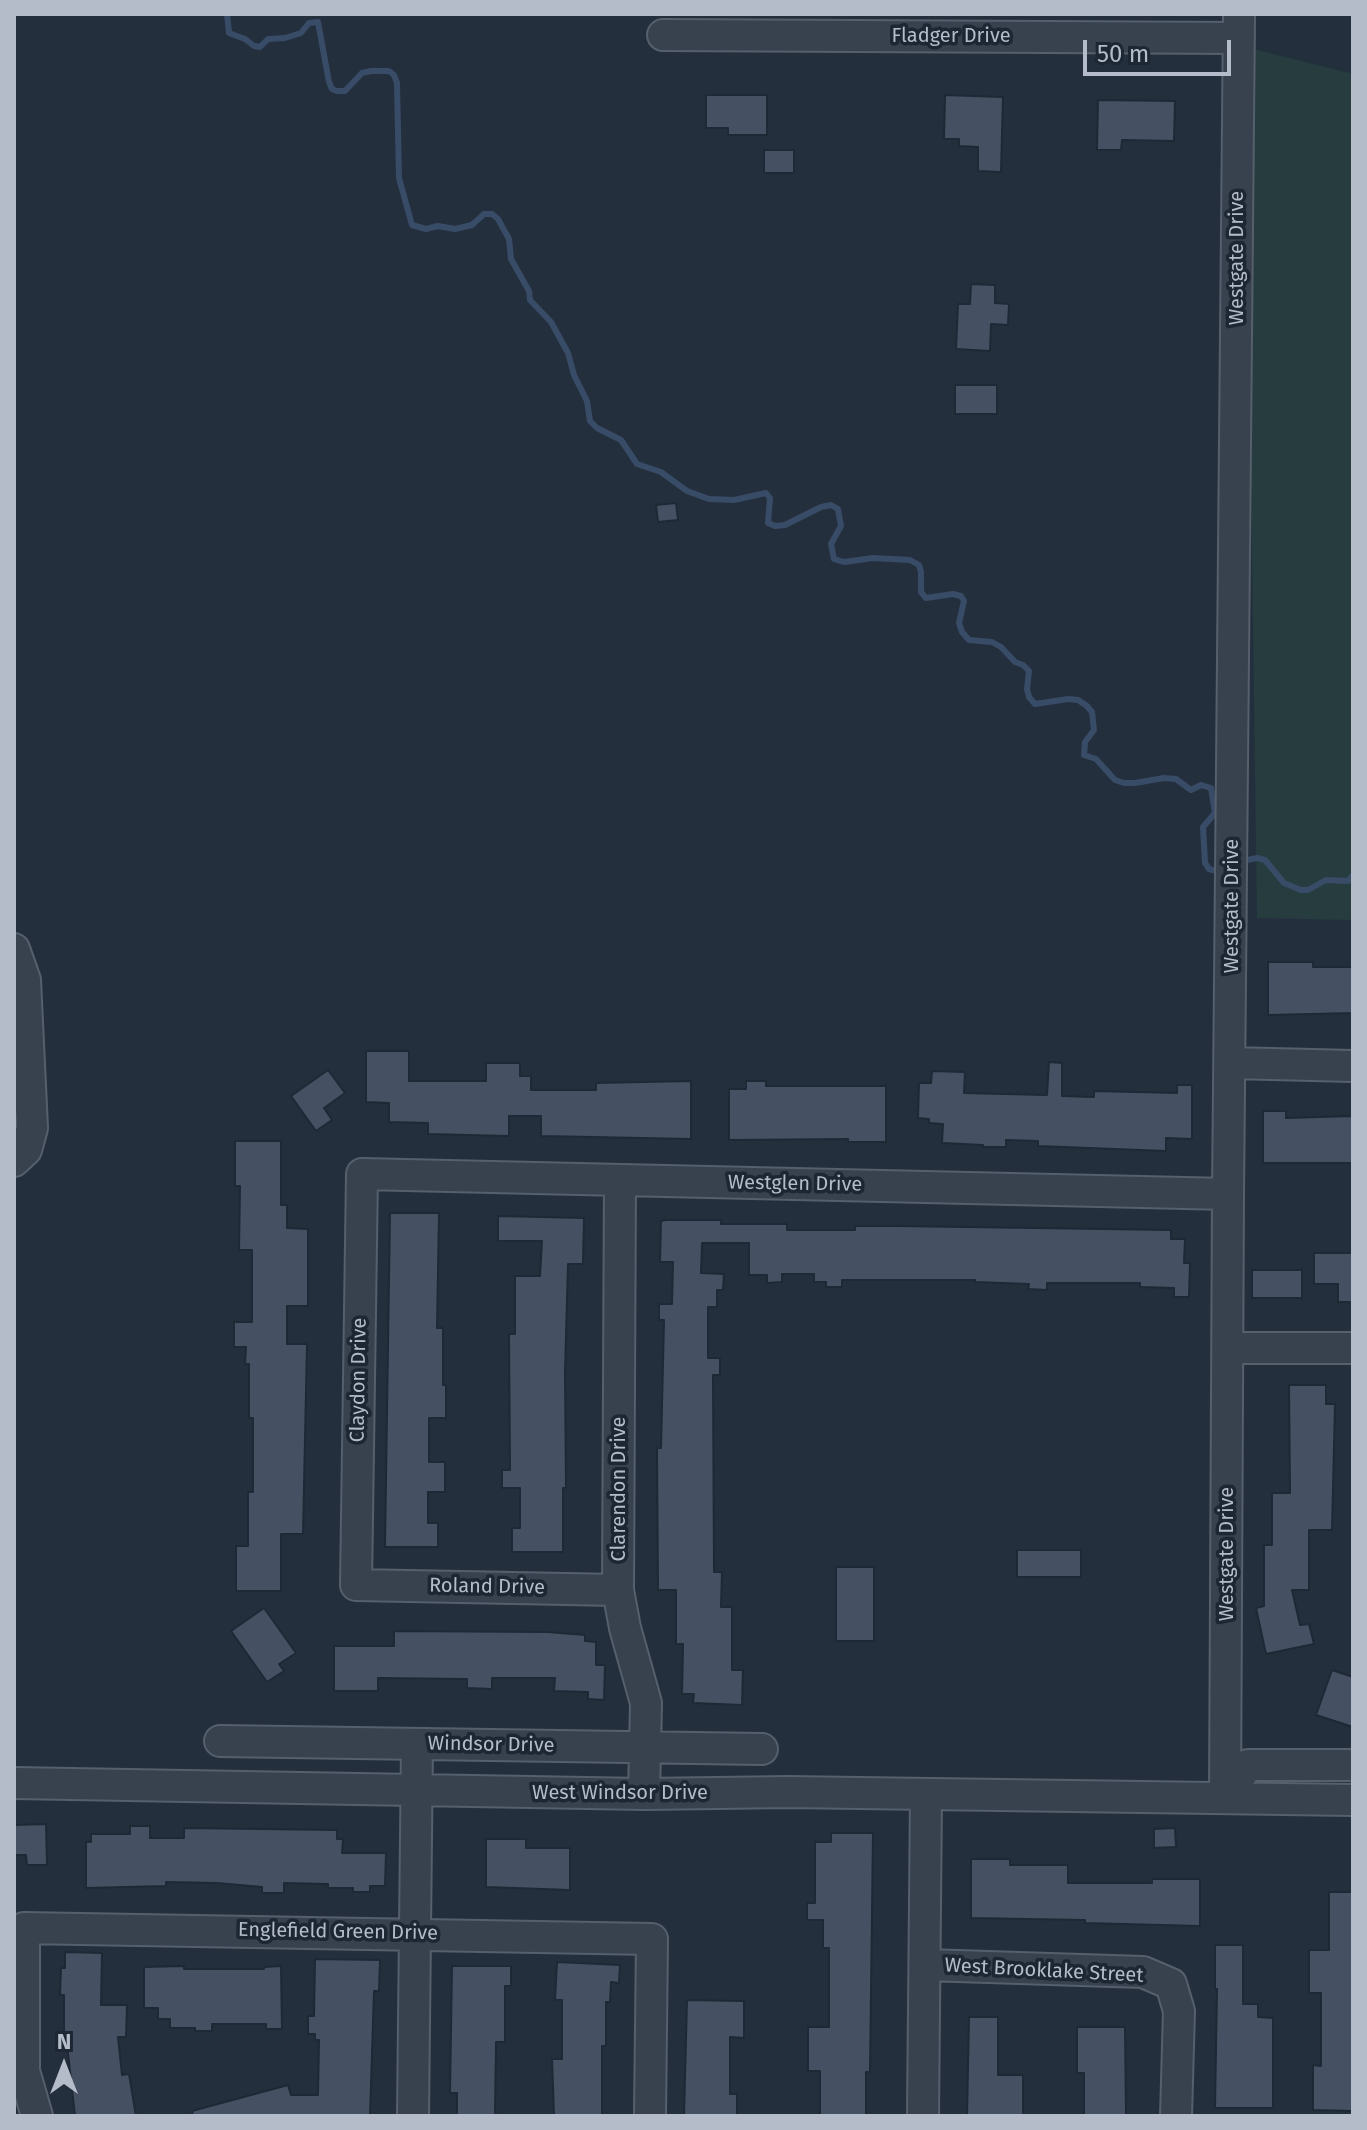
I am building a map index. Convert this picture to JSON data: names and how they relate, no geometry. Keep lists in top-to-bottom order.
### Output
{
  "streets": {
    "street": [
      "Fladger Drive",
      "Westgate Drive",
      "Westglen Drive",
      "Claydon Drive",
      "Clarendon Drive",
      "Roland Drive",
      "Windsor Drive",
      "West Windsor Drive",
      "Englefield Green Drive",
      "West Brooklake Street"
    ]
  },
  "crossings": [
    ["Fladger Drive", "Westgate Drive"],
    ["Westgate Drive", "Westglen Drive"],
    ["Westgate Drive", "West Windsor Drive"],
    ["Westglen Drive", "Claydon Drive"],
    ["Westglen Drive", "Clarendon Drive"],
    ["Claydon Drive", "Roland Drive"],
    ["Clarendon Drive", "Roland Drive"],
    ["Clarendon Drive", "Windsor Drive"],
    ["Clarendon Drive", "West Windsor Drive"]
  ],
  "scale_bar": "50 m",
  "north": "top"
}
